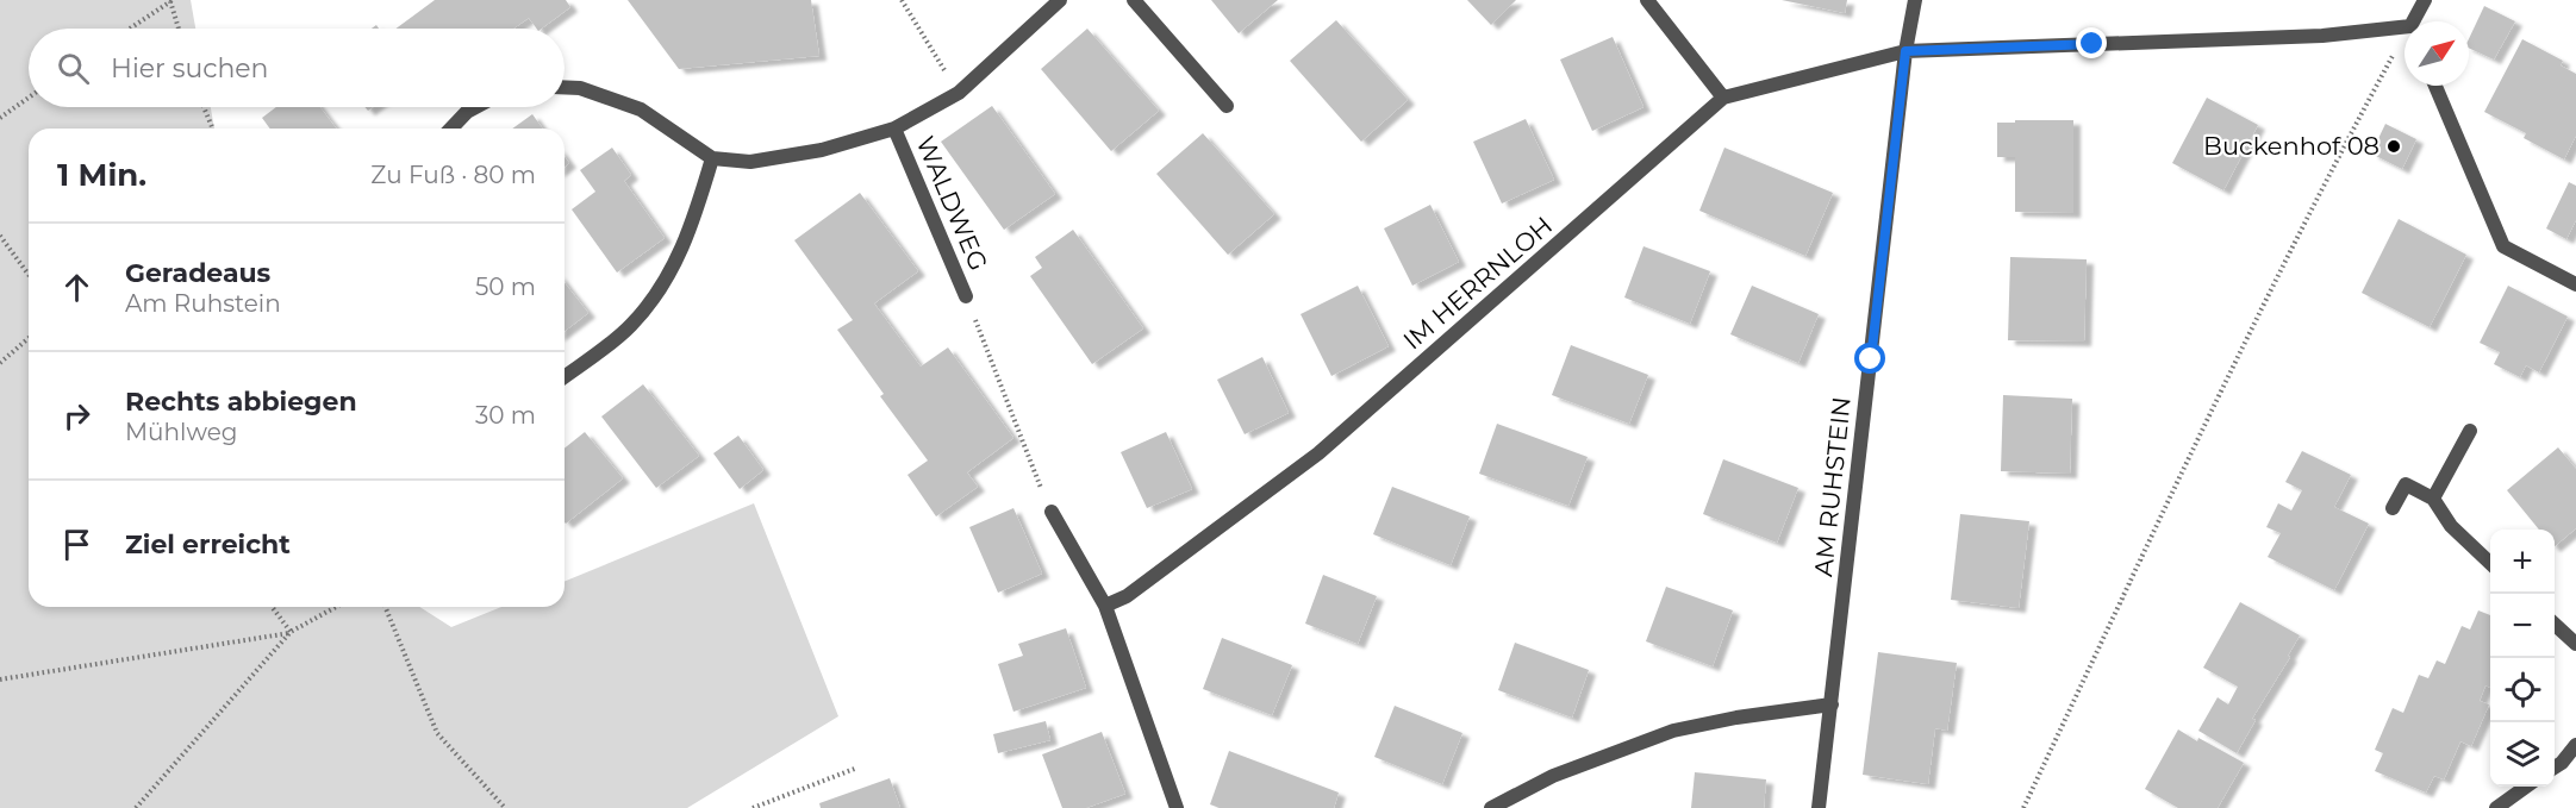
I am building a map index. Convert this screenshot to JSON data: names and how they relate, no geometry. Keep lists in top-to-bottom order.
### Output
{
  "streets": {
    "street": ["WALDWEG", "IM HERRNLOH", "AM RUHSTEIN"]
  },
  "crossings": [
    ["IM HERRNLOH", "AM RUHSTEIN"]
  ],
  "places": ["Buckenhof 08"],
  "north": "top right",
  "page": {
    "search": "Hier suchen",
    "heading": ["1 Min.", "Zu Fuß · 80 m"],
    "list": [
      ["Geradeaus", "Am Ruhstein", "50 m"],
      ["Rechts abbiegen", "Mühlweg", "30 m"],
      "Ziel erreicht"
    ],
    "map_buttons": ["+", "−"]
  }
}
